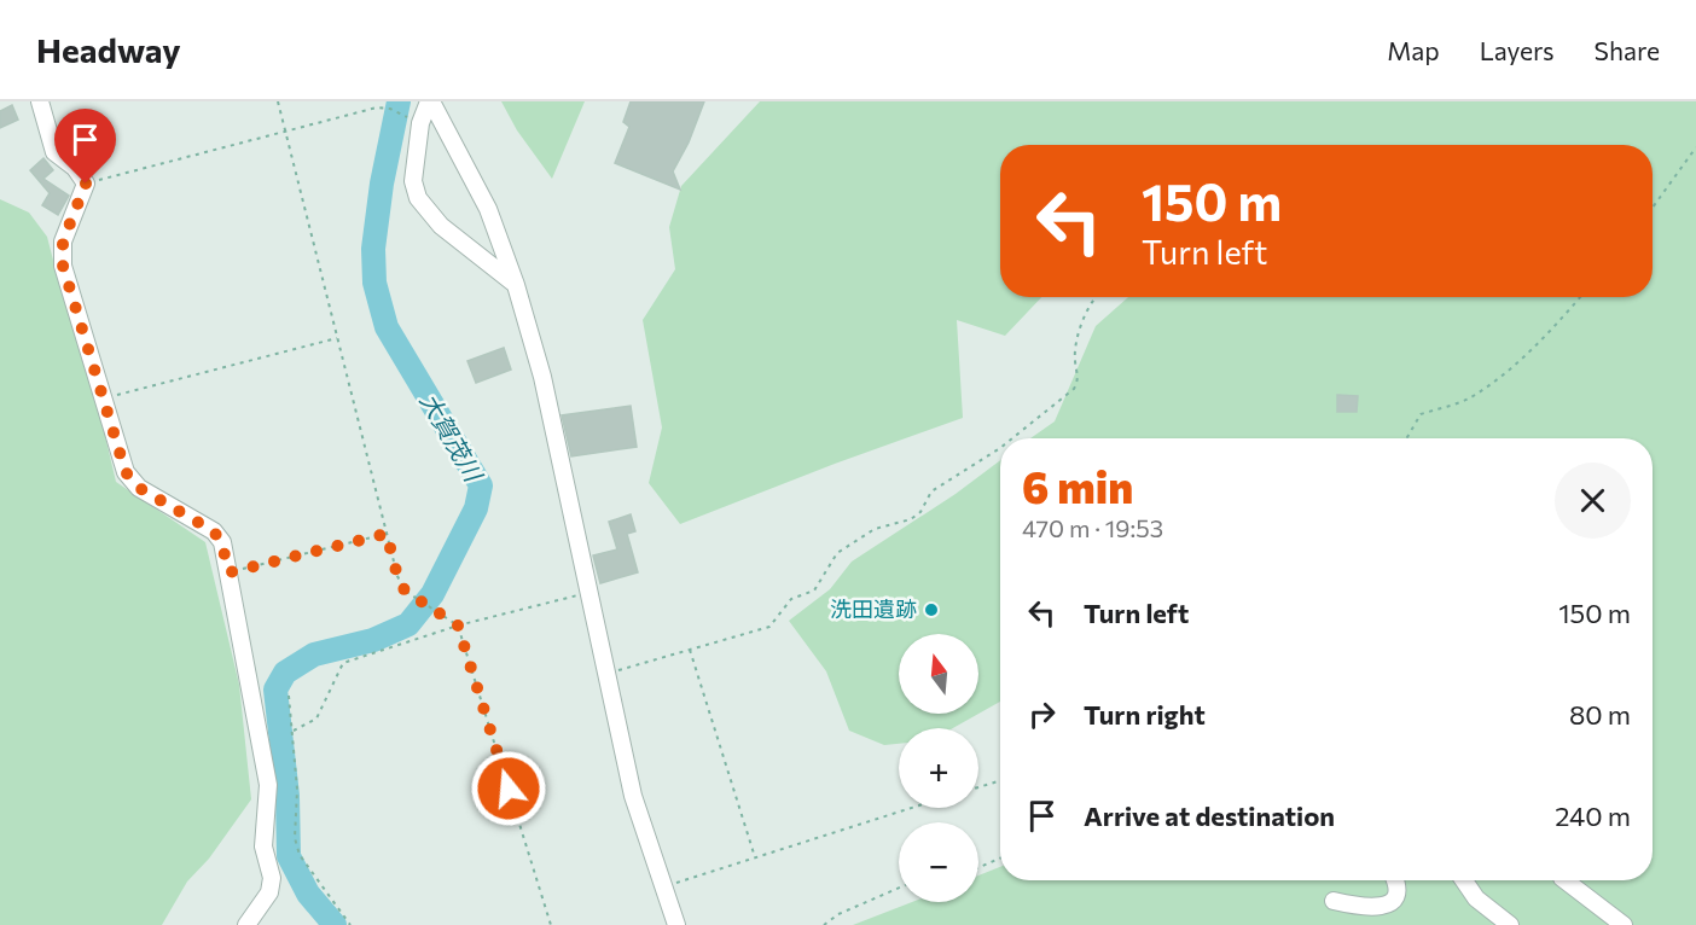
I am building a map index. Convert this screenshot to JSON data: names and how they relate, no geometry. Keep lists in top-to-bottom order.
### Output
{
  "water": ["大賀茂川"],
  "places": ["洗田遺跡"],
  "north": "top",
  "page": {
    "header": "Headway",
    "nav": ["Map", "Layers", "Share"],
    "turn": ["150 m", "Turn left"],
    "heading": ["6 min", "470 m · 19:53"],
    "list": [
      {
        "name": "Turn left",
        "value": "150 m"
      },
      {
        "name": "Turn right",
        "value": "80 m"
      },
      {
        "name": "Arrive at destination",
        "value": "240 m"
      }
    ],
    "map_buttons": ["+", "−"]
  }
}
